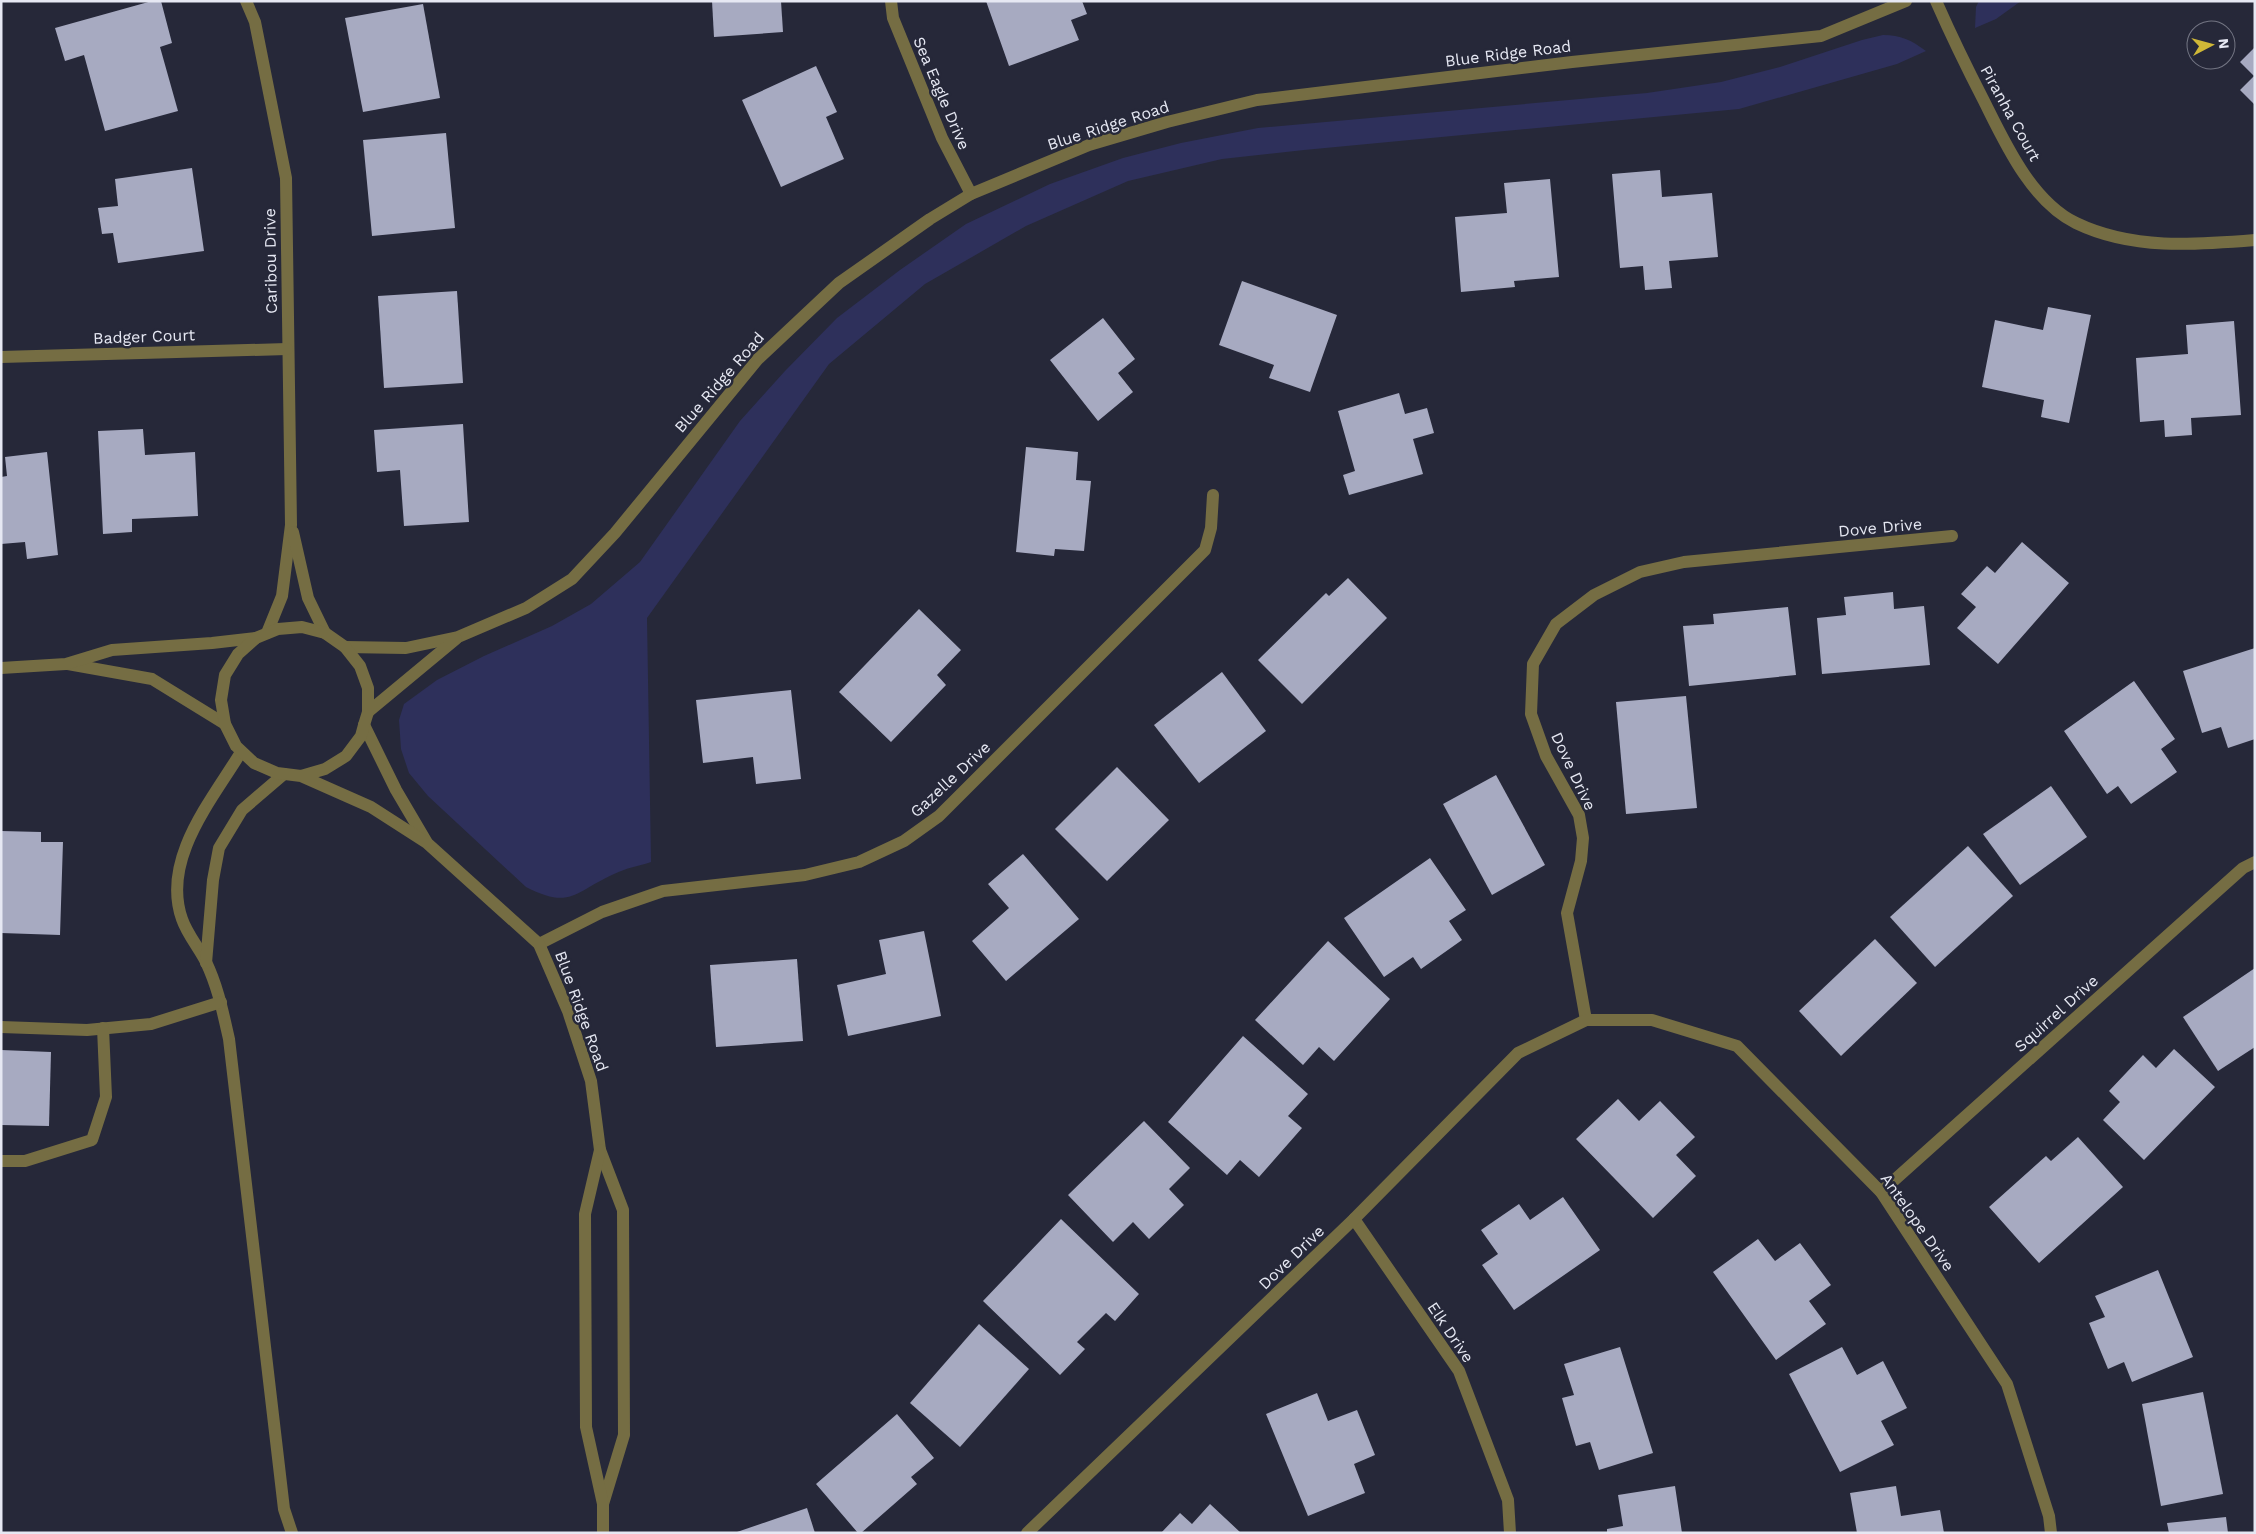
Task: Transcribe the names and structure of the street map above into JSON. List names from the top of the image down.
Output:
{
  "streets": {
    "street": [
      "Blue Ridge Road",
      "Sea Eagle Drive",
      "Piranha Court",
      "Caribou Drive",
      "Badger Court",
      "Dove Drive",
      "Gazelle Drive",
      "Squirrel Drive",
      "Antelope Drive",
      "Elk Drive"
    ]
  },
  "crossings": [
    ["Blue Ridge Road", "Sea Eagle Drive"],
    ["Blue Ridge Road", "Caribou Drive"],
    ["Blue Ridge Road", "Gazelle Drive"],
    ["Caribou Drive", "Badger Court"],
    ["Dove Drive", "Antelope Drive"],
    ["Dove Drive", "Elk Drive"],
    ["Squirrel Drive", "Antelope Drive"]
  ],
  "north": "right"
}
